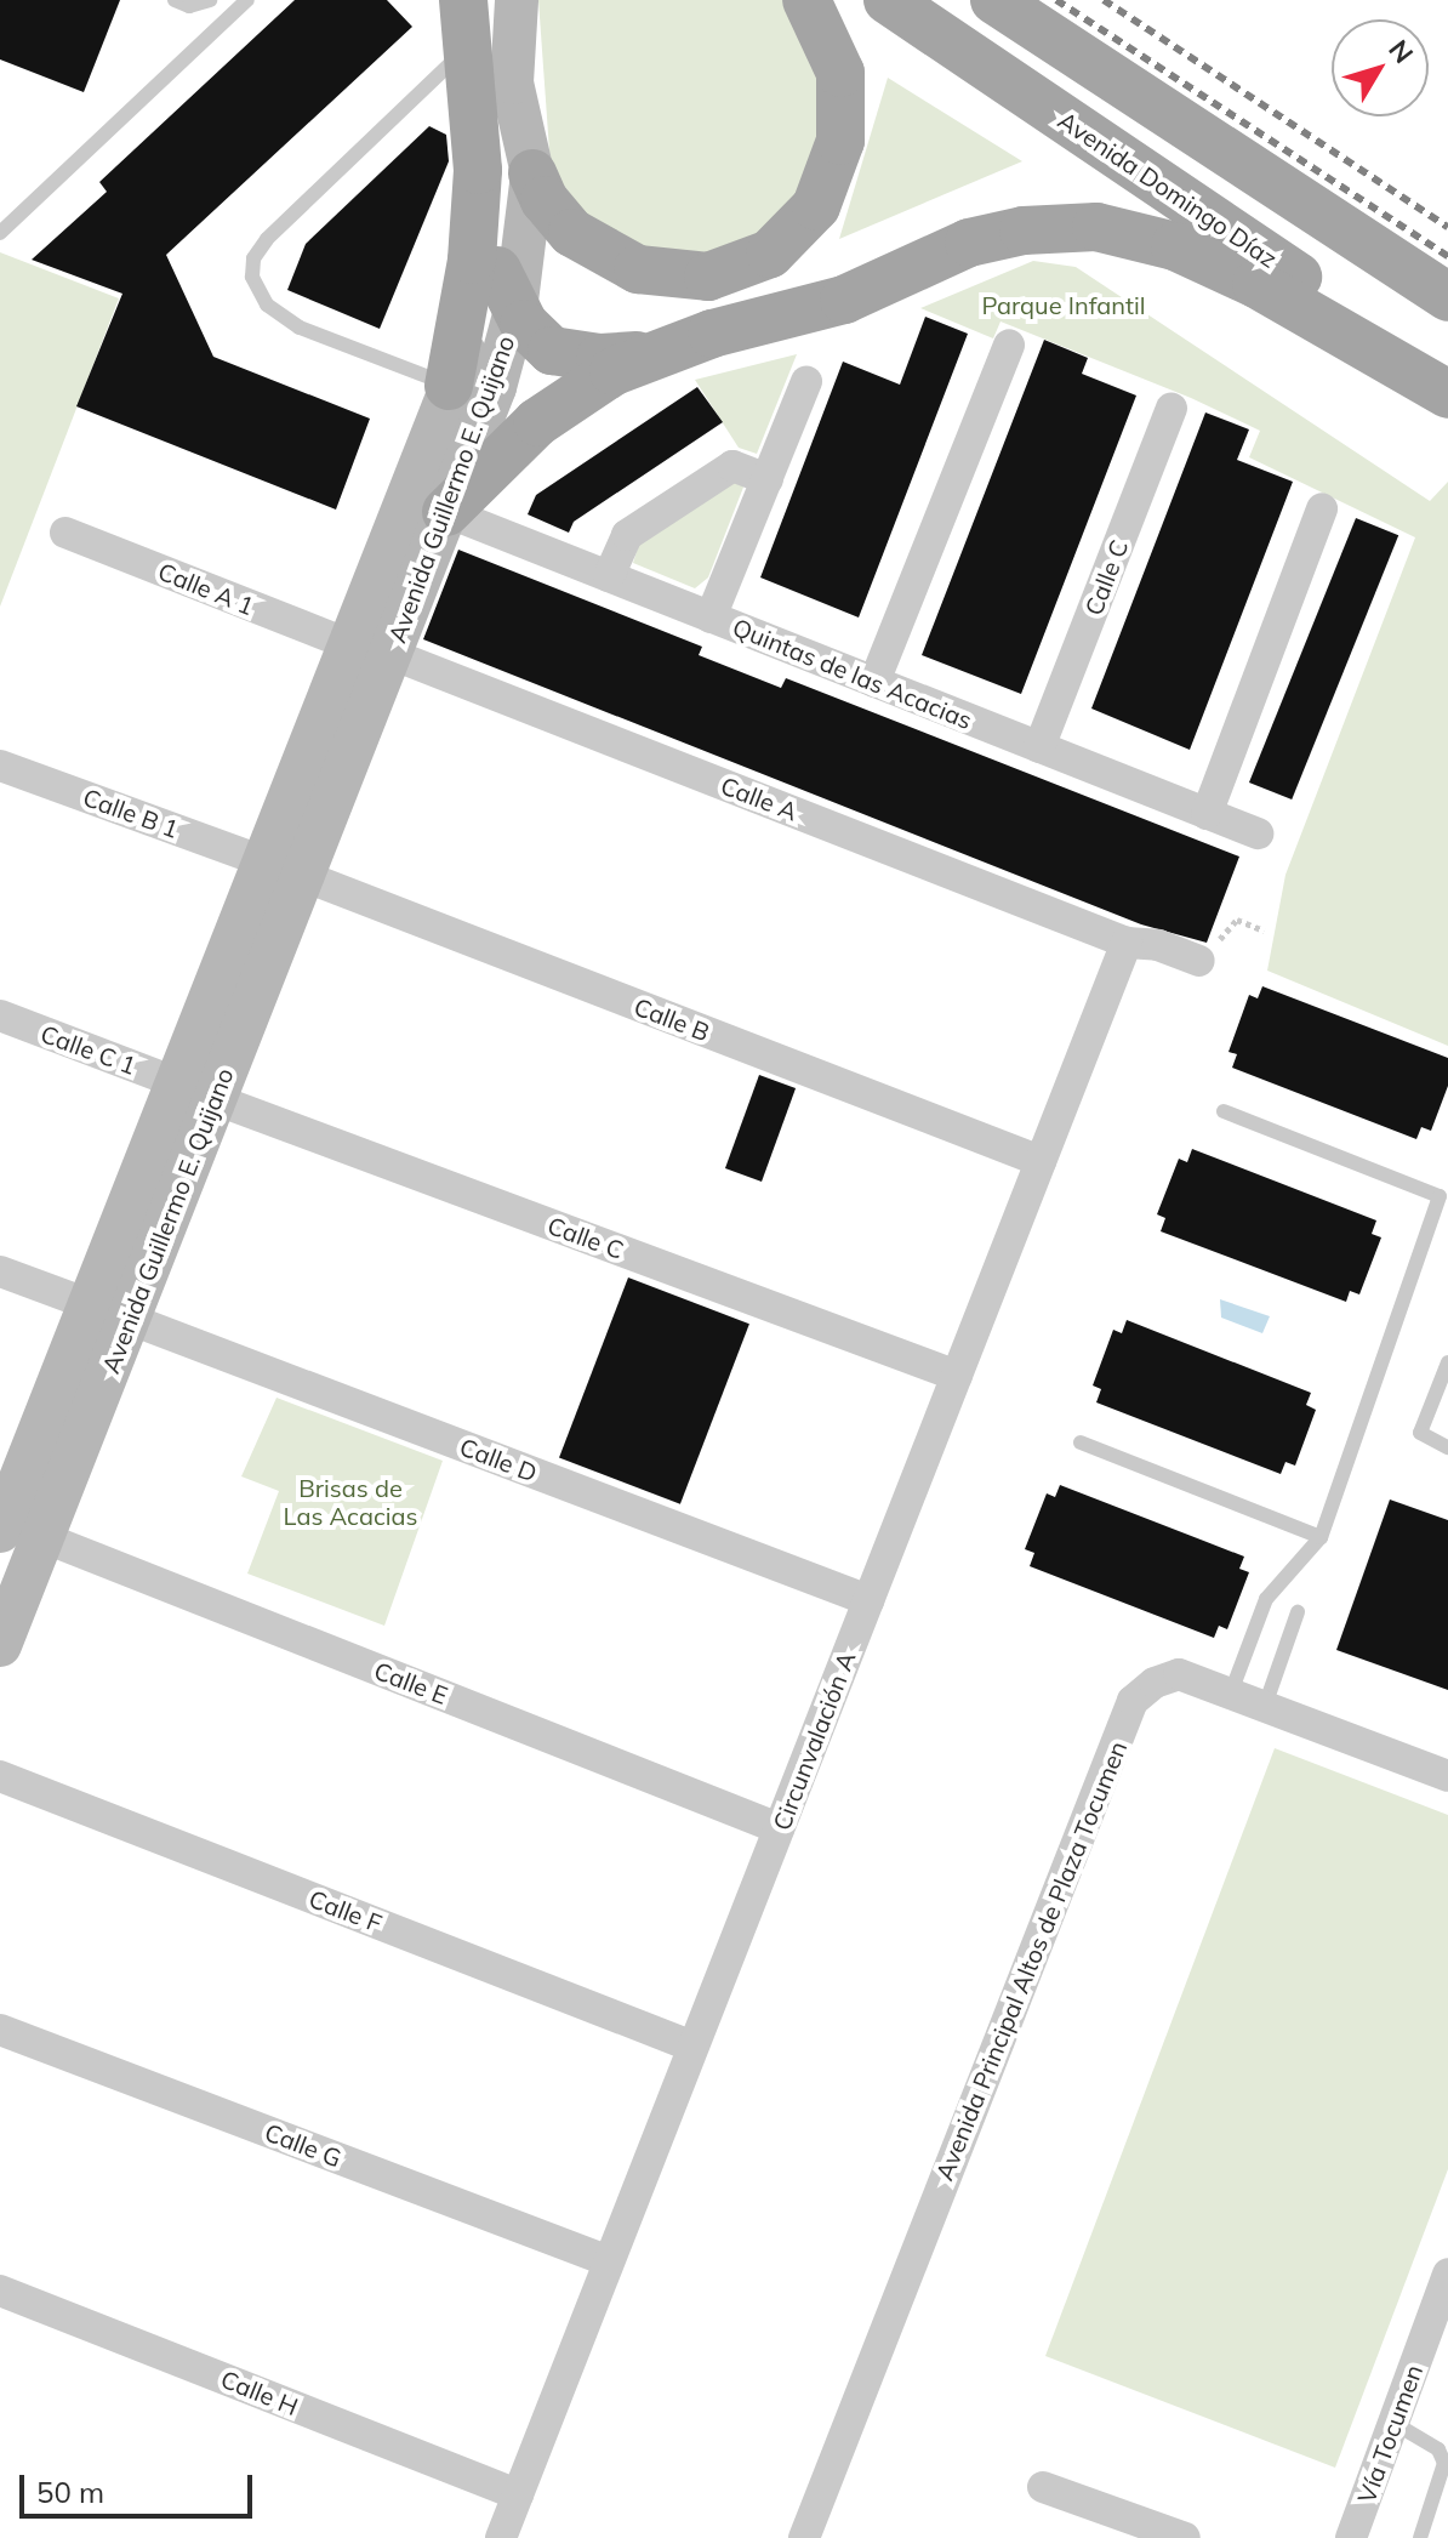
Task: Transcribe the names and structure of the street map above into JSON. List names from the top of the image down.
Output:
{
  "streets": {
    "main road": ["Avenida Domingo Díaz"],
    "street": [
      "Avenida Guillermo E. Quijano",
      "Calle C",
      "Calle A 1",
      "Quintas de las Acacias",
      "Calle A",
      "Calle B 1",
      "Calle B",
      "Calle C 1",
      "Calle D",
      "Calle E",
      "Circunvalación A",
      "Calle F",
      "Avenida Principal Altos de Plaza Tocumen",
      "Calle G",
      "Calle H",
      "Vía Tocumen"
    ]
  },
  "crossings": [
    ["Avenida Guillermo E. Quijano", "Calle C"],
    ["Avenida Guillermo E. Quijano", "Calle A 1"],
    ["Avenida Guillermo E. Quijano", "Quintas de las Acacias"],
    ["Avenida Guillermo E. Quijano", "Calle A"],
    ["Avenida Guillermo E. Quijano", "Calle B 1"],
    ["Avenida Guillermo E. Quijano", "Calle B"],
    ["Avenida Guillermo E. Quijano", "Calle C 1"],
    ["Avenida Guillermo E. Quijano", "Calle D"],
    ["Avenida Guillermo E. Quijano", "Calle E"],
    ["Calle C", "Quintas de las Acacias"],
    ["Calle C", "Calle C 1"],
    ["Calle C", "Circunvalación A"],
    ["Calle A", "Circunvalación A"],
    ["Calle B 1", "Calle B"],
    ["Calle B", "Circunvalación A"],
    ["Calle D", "Circunvalación A"],
    ["Calle E", "Circunvalación A"],
    ["Circunvalación A", "Calle F"],
    ["Circunvalación A", "Calle G"],
    ["Circunvalación A", "Calle H"]
  ],
  "parks": ["Parque Infantil", "Brisas de Las Acacias"],
  "scale_bar": "50 m",
  "north": "top right"
}
